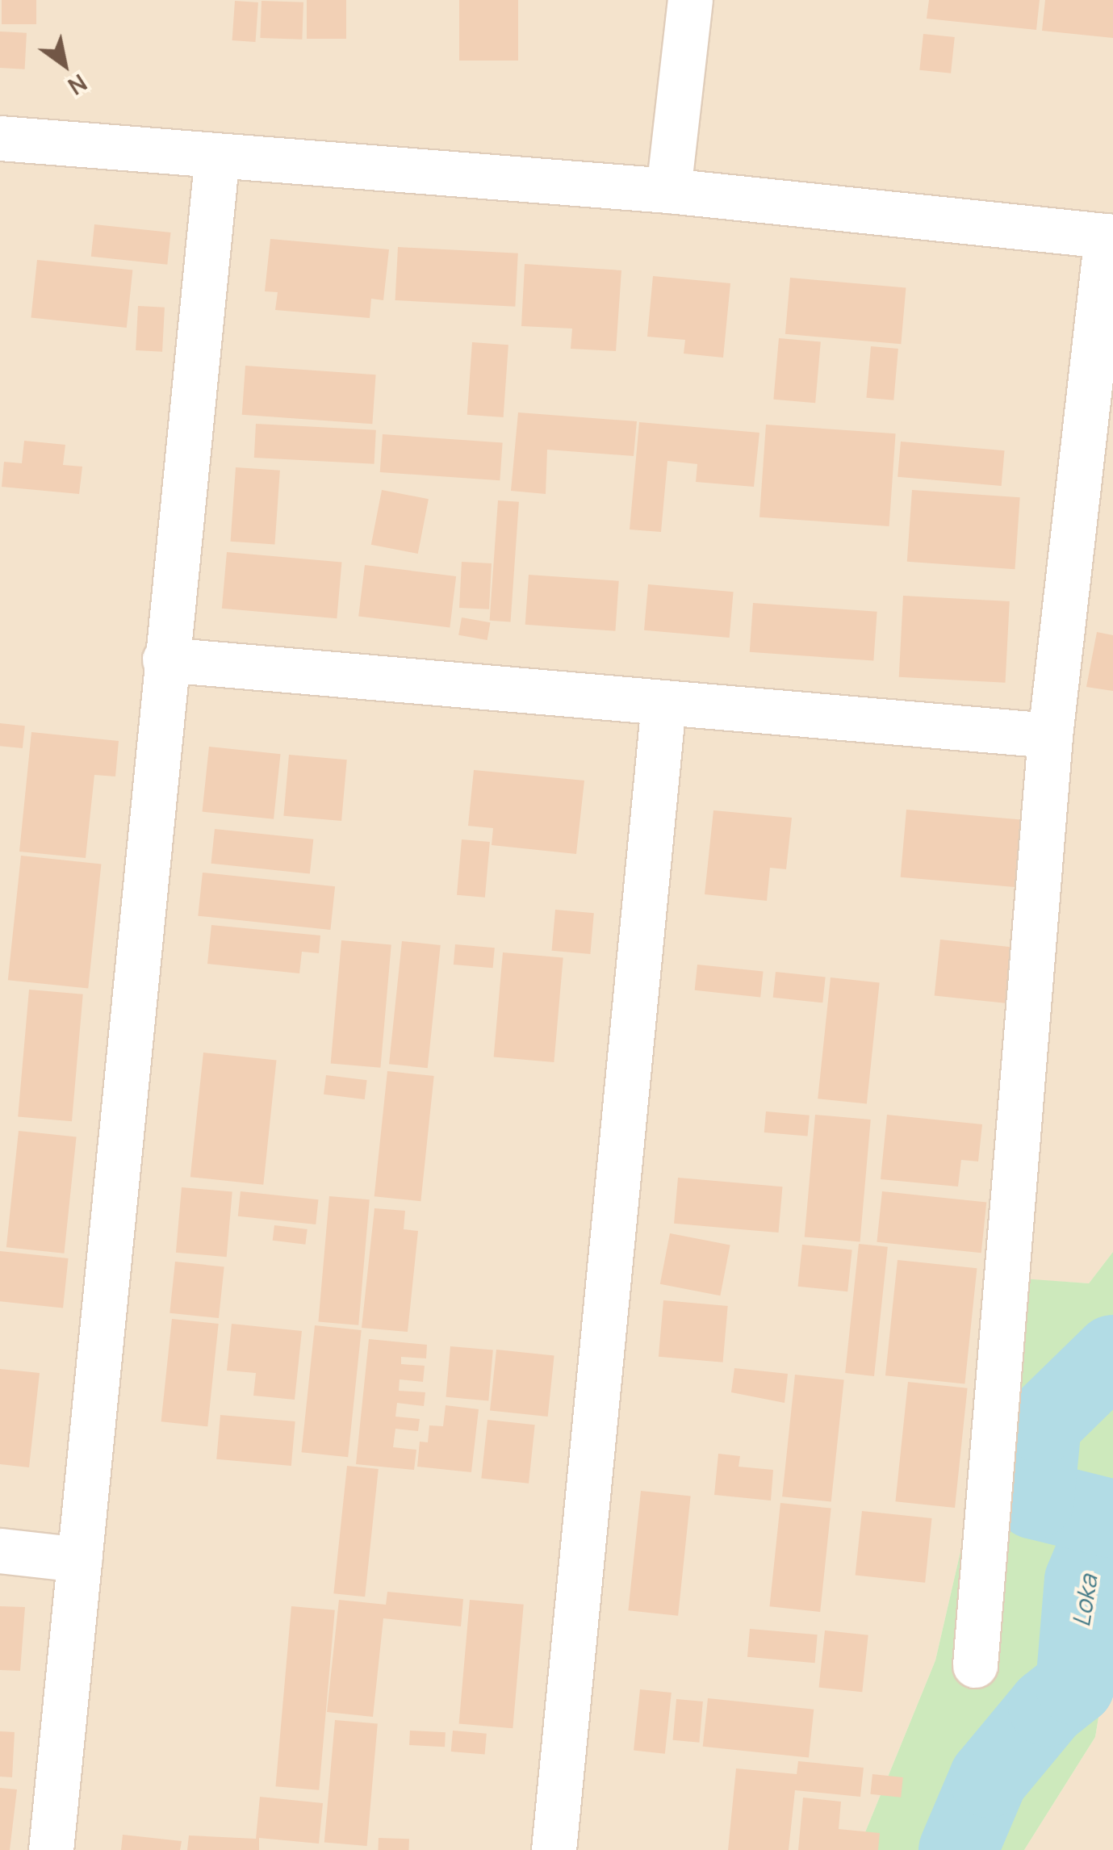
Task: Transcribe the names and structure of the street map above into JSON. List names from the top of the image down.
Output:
{
  "water": ["Loka"],
  "north": "bottom right"
}
